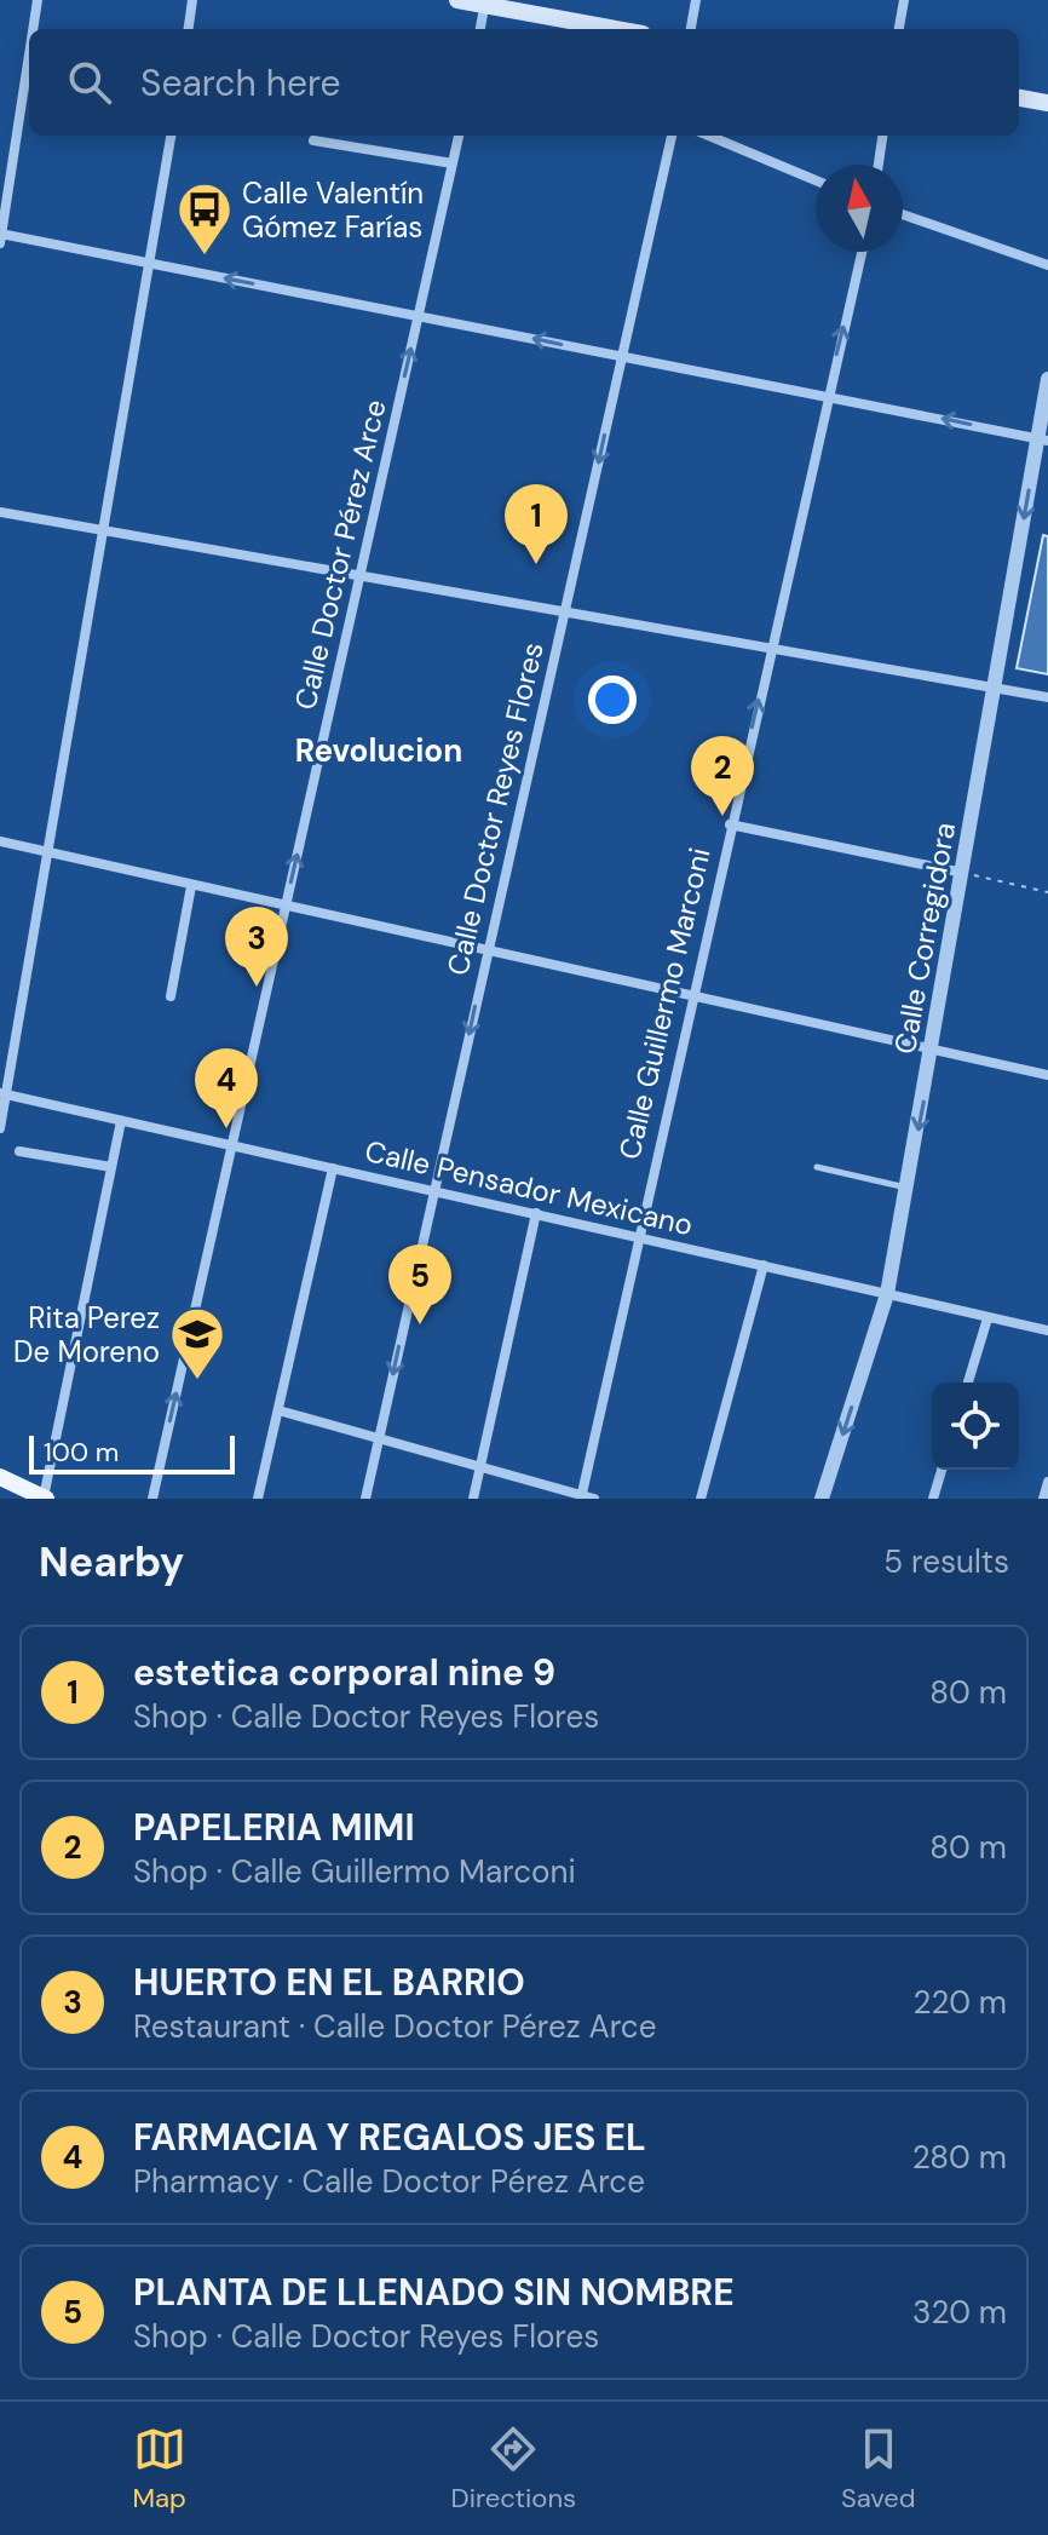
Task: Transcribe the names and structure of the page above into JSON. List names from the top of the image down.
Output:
{
  "streets": {
    "street": [
      "Calle Doctor Pérez Arce",
      "Calle Doctor Reyes Flores",
      "Calle Corregidora",
      "Calle Guillermo Marconi",
      "Calle Pensador Mexicano"
    ]
  },
  "crossings": [
    ["Calle Doctor Pérez Arce", "Calle Pensador Mexicano"],
    ["Calle Doctor Reyes Flores", "Calle Pensador Mexicano"],
    ["Calle Corregidora", "Calle Pensador Mexicano"],
    ["Calle Guillermo Marconi", "Calle Pensador Mexicano"]
  ],
  "one_way": ["Calle Doctor Pérez Arce", "Calle Doctor Reyes Flores"],
  "districts": ["Revolucion"],
  "places": {
    "bus stop": ["Calle Valentín Gómez Farías"],
    "school or university": ["Rita Perez De Moreno"]
  },
  "scale_bar": "100 m",
  "north": "top",
  "page": {
    "search": "Search here",
    "pins": [
      "1",
      "2",
      "3",
      "4",
      "5"
    ],
    "scale": "100 m",
    "heading": ["Nearby", "5 results"],
    "list": [
      {
        "mark": "1",
        "name": "estetica corporal nine 9",
        "note": "Shop · Calle Doctor Reyes Flores",
        "value": "80 m"
      },
      {
        "mark": "2",
        "name": "PAPELERIA MIMI",
        "note": "Shop · Calle Guillermo Marconi",
        "value": "80 m"
      },
      {
        "mark": "3",
        "name": "HUERTO EN EL BARRIO",
        "note": "Restaurant · Calle Doctor Pérez Arce",
        "value": "220 m"
      },
      {
        "mark": "4",
        "name": "FARMACIA Y REGALOS JES EL",
        "note": "Pharmacy · Calle Doctor Pérez Arce",
        "value": "280 m"
      },
      {
        "mark": "5",
        "name": "PLANTA DE LLENADO SIN NOMBRE",
        "note": "Shop · Calle Doctor Reyes Flores",
        "value": "320 m"
      }
    ],
    "nav": ["Map", "Directions", "Saved"]
  }
}
